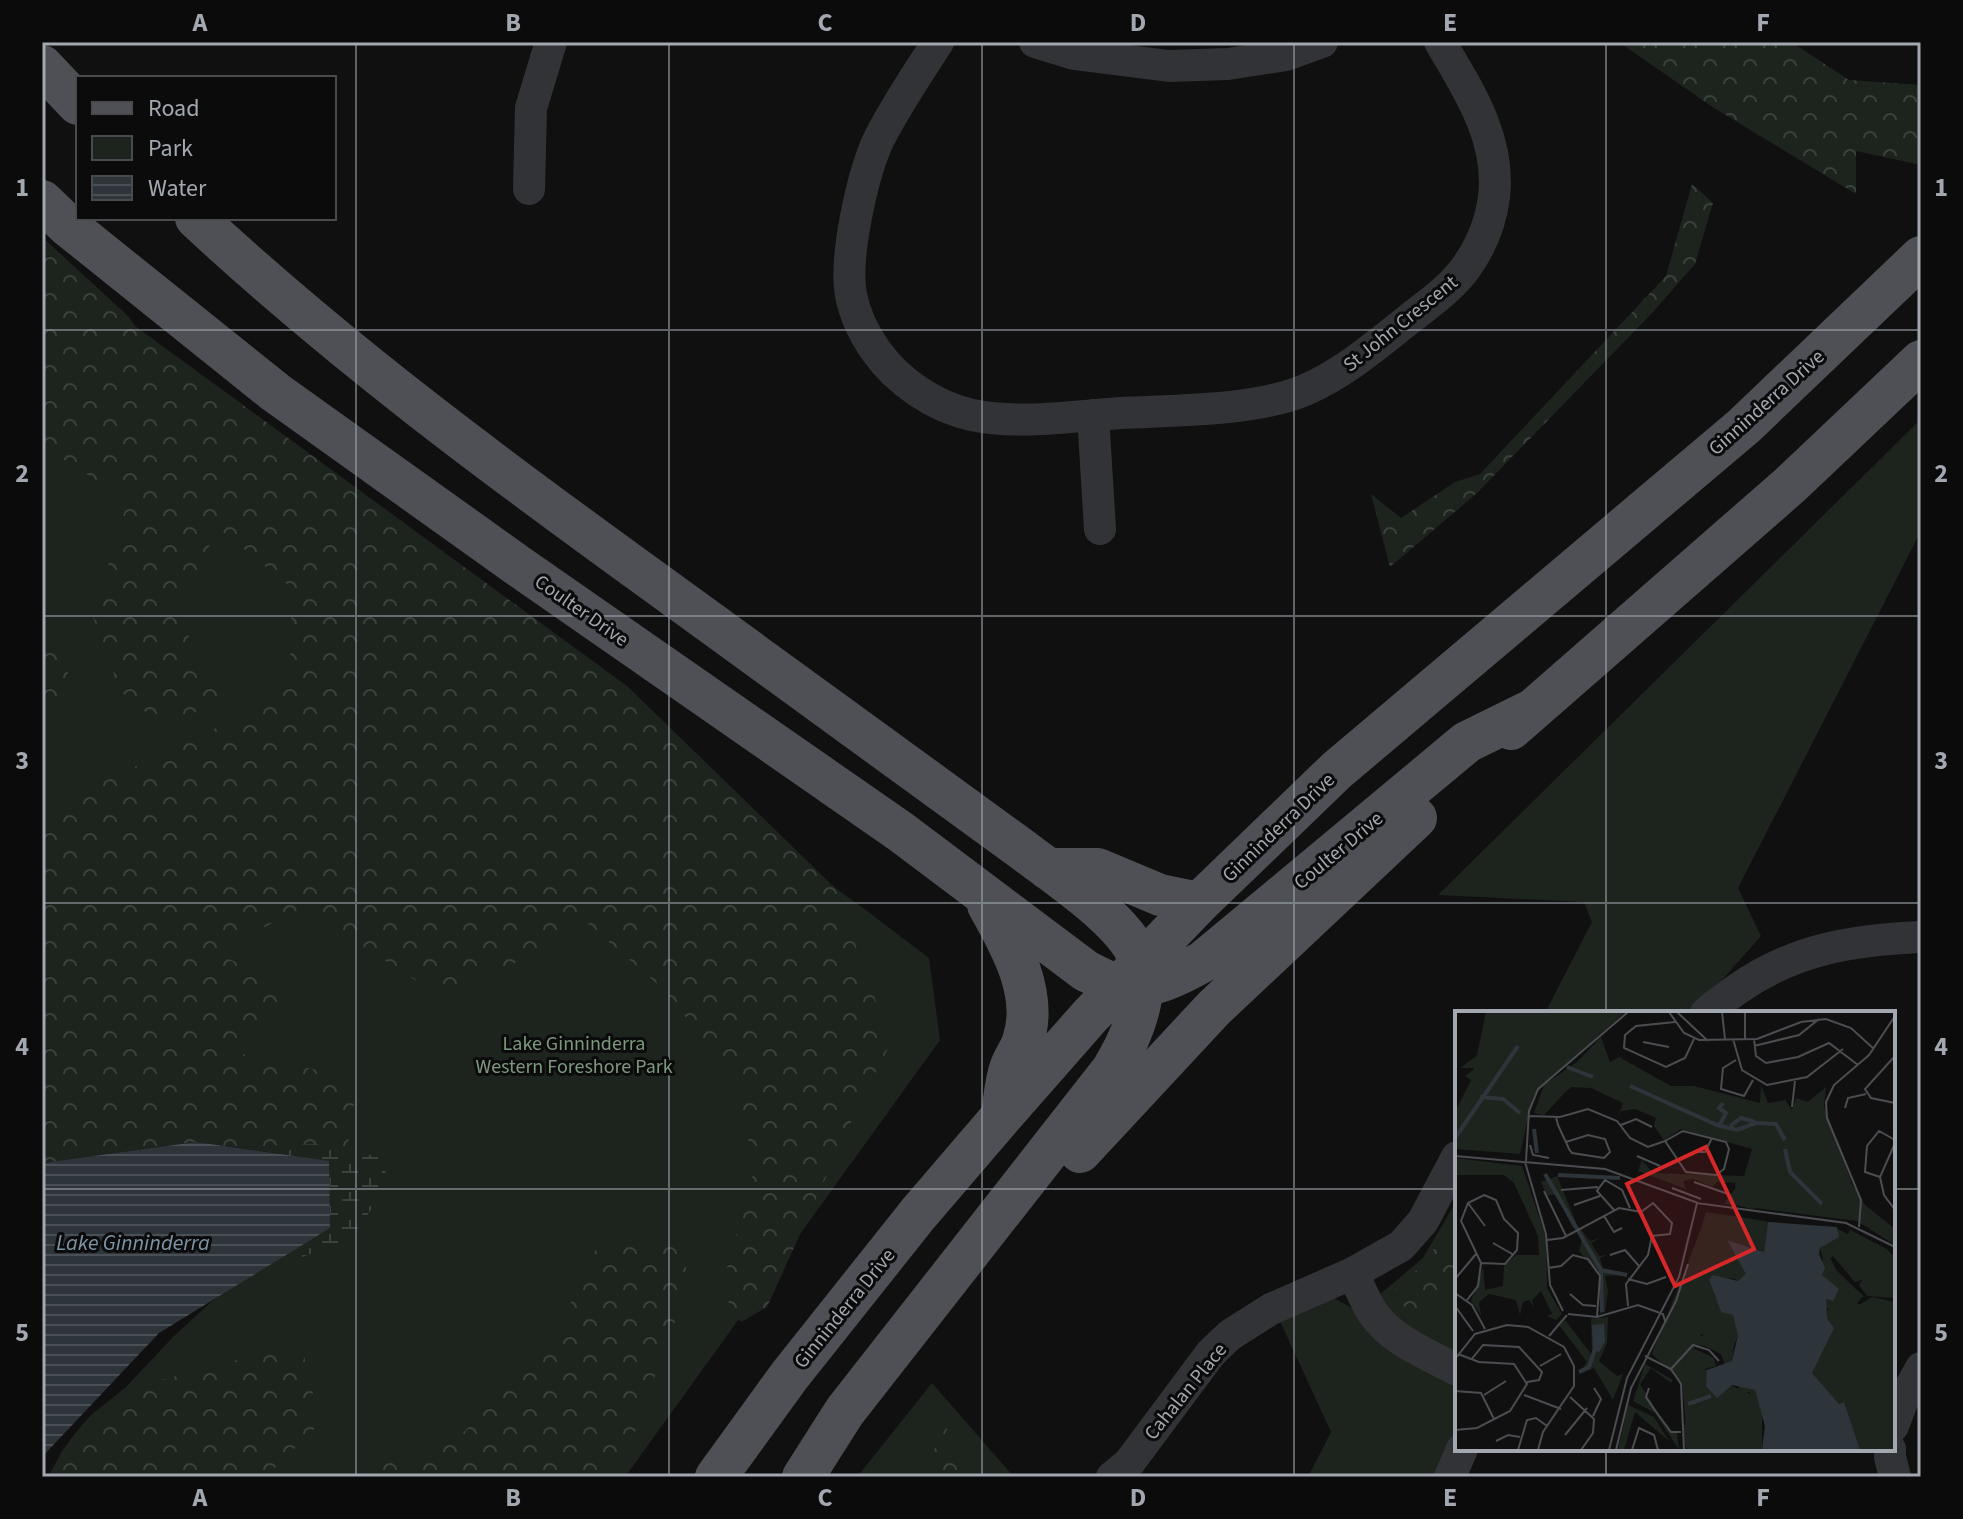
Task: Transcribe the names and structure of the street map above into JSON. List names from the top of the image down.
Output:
{
  "streets": {
    "main road": ["Ginninderra Drive", "Coulter Drive"],
    "street": ["St John Crescent", "Cahalan Place"]
  },
  "crossings": [
    ["Ginninderra Drive", "Coulter Drive"]
  ],
  "water": ["Lake Ginninderra"],
  "parks": ["Lake Ginninderra Western Foreshore Park"],
  "legend": ["Road", "Park", "Water"],
  "grid": {
    "columns": [
      "A",
      "B",
      "C",
      "D",
      "E",
      "F"
    ],
    "rows": [
      "1",
      "2",
      "3",
      "4",
      "5"
    ]
  }
}
